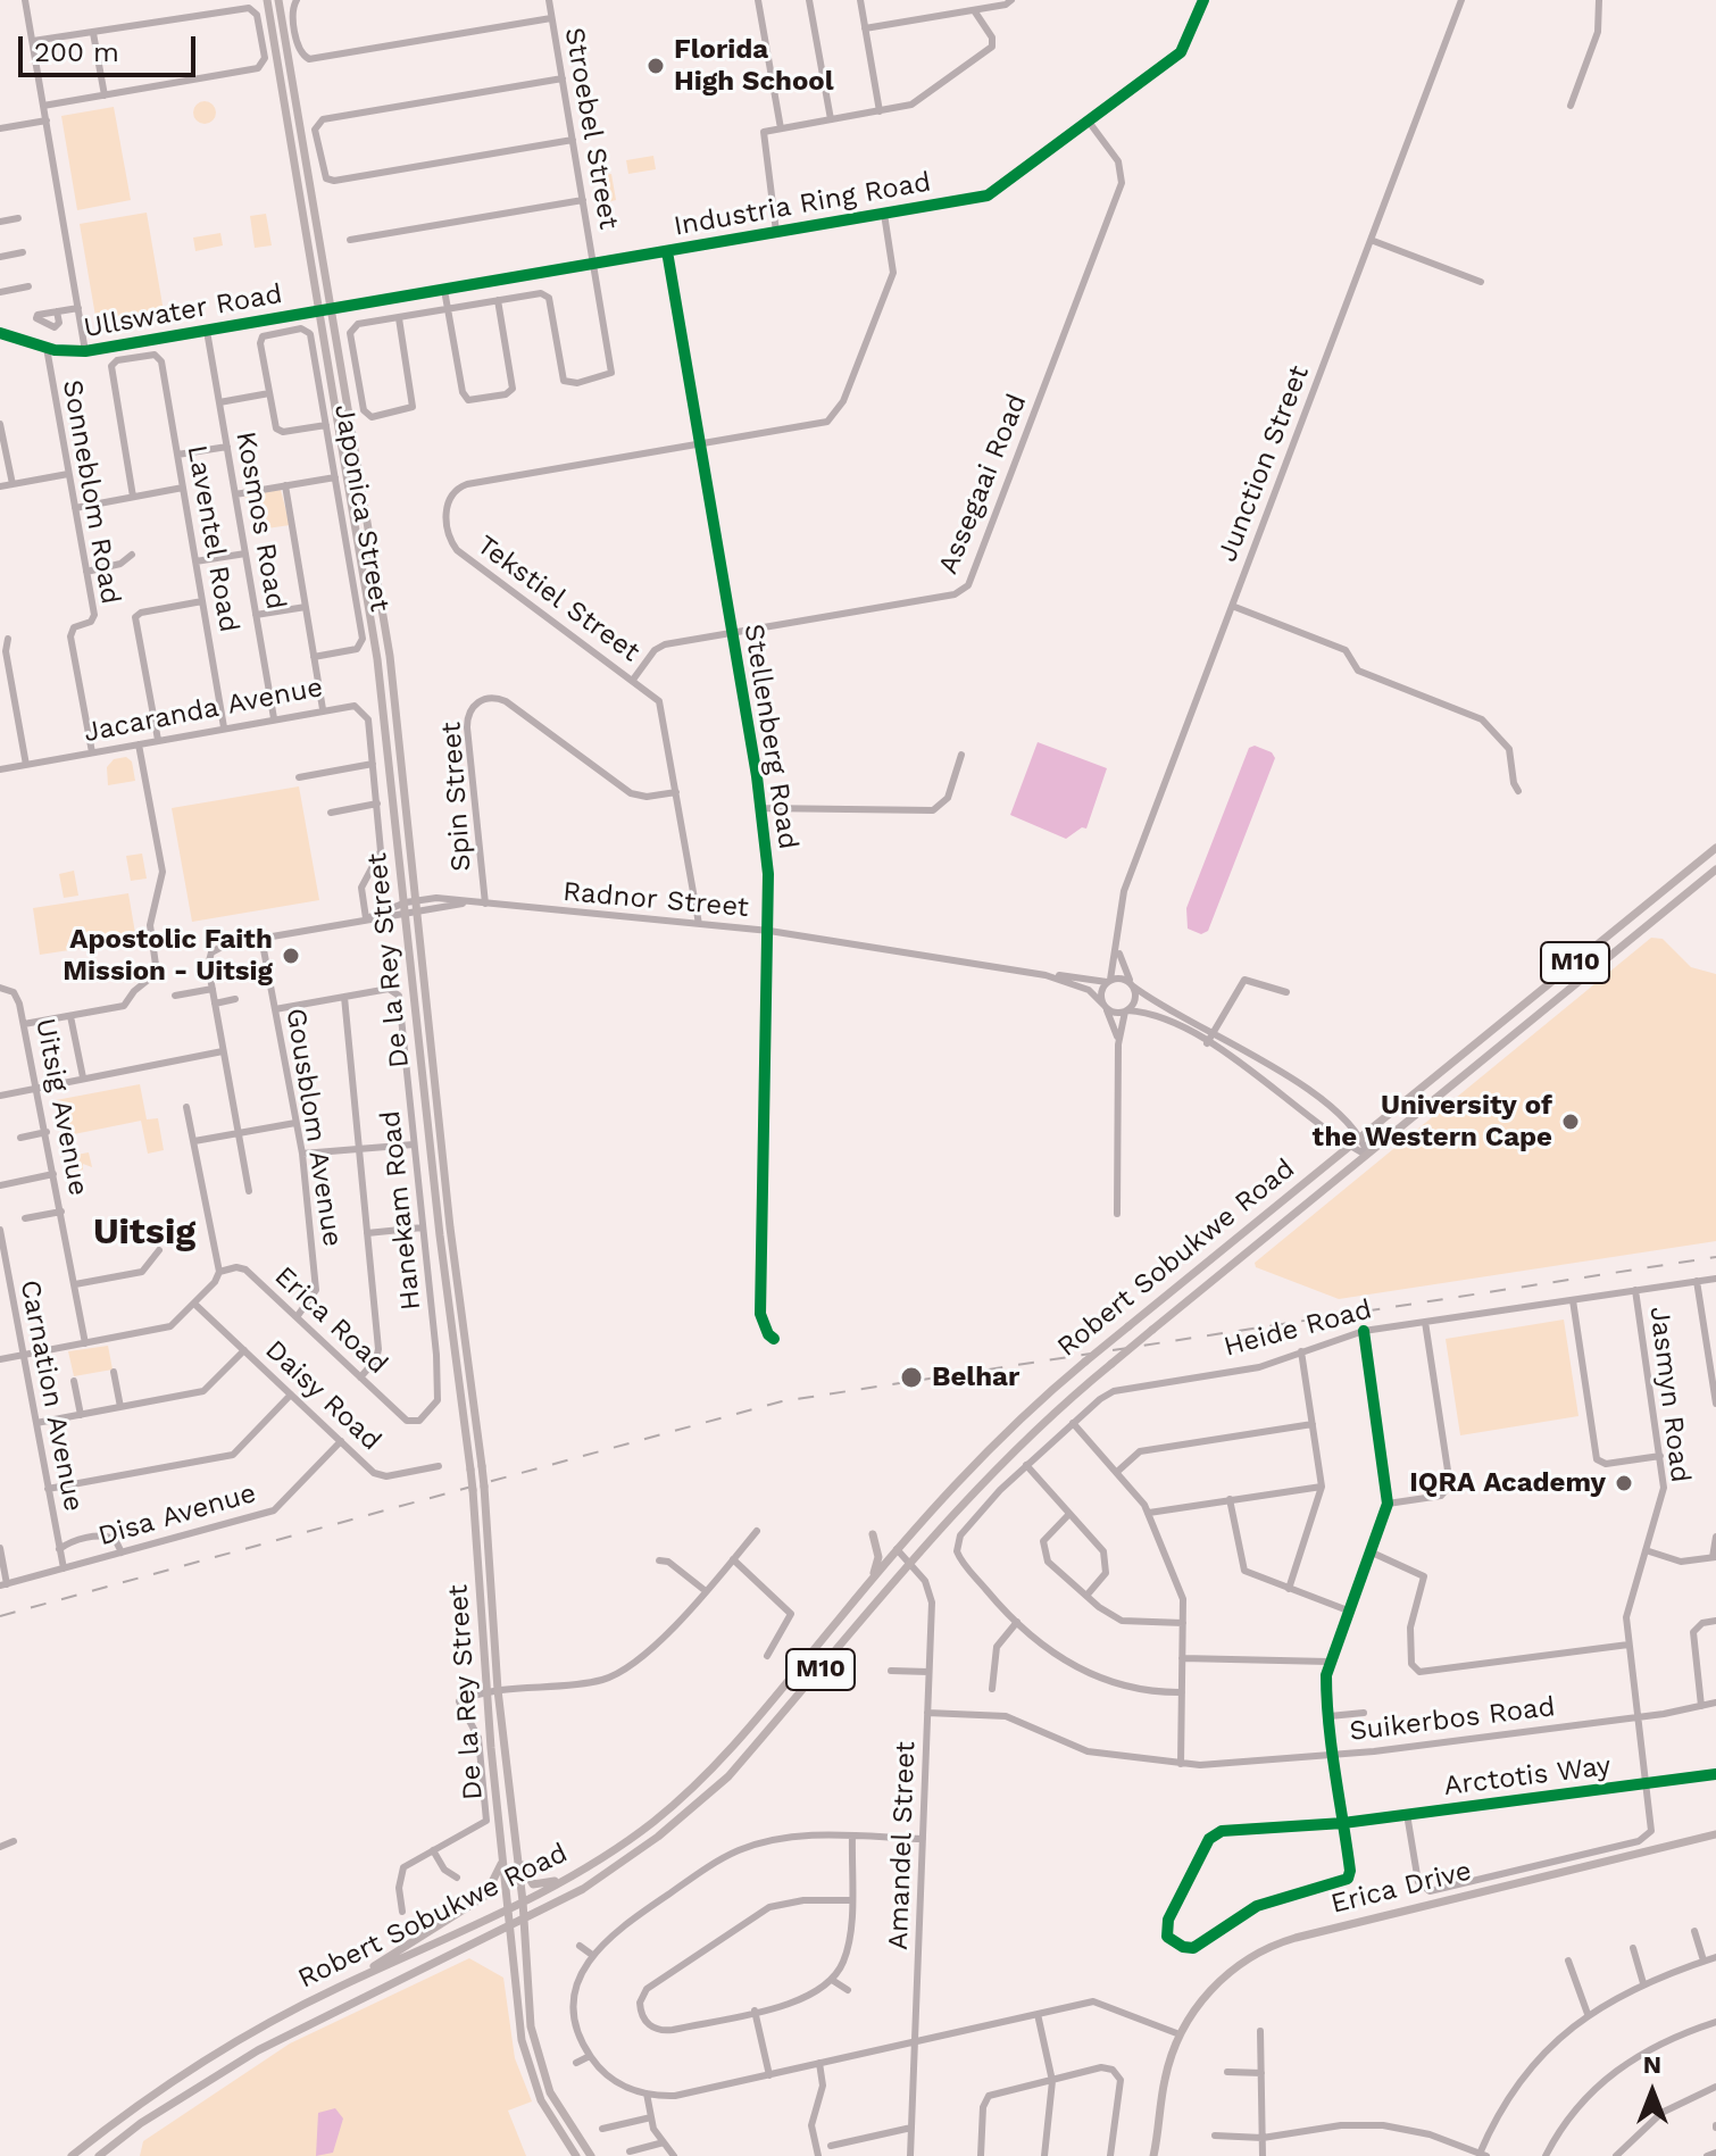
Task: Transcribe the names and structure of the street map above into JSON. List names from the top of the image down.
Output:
{
  "streets": {
    "main road": [
      "De la Rey Street",
      "M10",
      "Robert Sobukwe Road",
      "Erica Drive"
    ],
    "street": [
      "Stroebel Street",
      "Industria Ring Road",
      "Ullswater Road",
      "Junction Street",
      "Assegaai Road",
      "Sonneblom Road",
      "Japonica Street",
      "Kosmos Road",
      "Laventel Road",
      "Tekstiel Street",
      "Jacaranda Avenue",
      "Stellenberg Road",
      "Spin Street",
      "Radnor Street",
      "Uitsig Avenue",
      "Gousblom Avenue",
      "Hanekam Road",
      "Erica Road",
      "Heide Road",
      "Jasmyn Road",
      "Carnation Avenue",
      "Daisy Road",
      "Disa Avenue",
      "Suikerbos Road",
      "Arctotis Way",
      "Amandel Street"
    ]
  },
  "crossings": [
    ["Stroebel Street", "Industria Ring Road"],
    ["Industria Ring Road", "Ullswater Road"],
    ["Industria Ring Road", "Assegaai Road"],
    ["Industria Ring Road", "Stellenberg Road"],
    ["Industria Ring Road", "De la Rey Street"],
    ["Ullswater Road", "Sonneblom Road"],
    ["Ullswater Road", "Kosmos Road"],
    ["Ullswater Road", "De la Rey Street"],
    ["Junction Street", "Radnor Street"],
    ["Assegaai Road", "Tekstiel Street"],
    ["Assegaai Road", "Stellenberg Road"],
    ["Sonneblom Road", "Jacaranda Avenue"],
    ["Kosmos Road", "Jacaranda Avenue"],
    ["Laventel Road", "Jacaranda Avenue"],
    ["Tekstiel Street", "Stellenberg Road"],
    ["Tekstiel Street", "Spin Street"],
    ["Tekstiel Street", "Radnor Street"],
    ["Stellenberg Road", "Radnor Street"],
    ["Spin Street", "Radnor Street"],
    ["Radnor Street", "De la Rey Street"],
    ["De la Rey Street", "Robert Sobukwe Road"],
    ["Gousblom Avenue", "Hanekam Road"],
    ["Gousblom Avenue", "Erica Road"],
    ["Hanekam Road", "Erica Road"],
    ["Robert Sobukwe Road", "Amandel Street"],
    ["Heide Road", "Jasmyn Road"],
    ["Jasmyn Road", "Suikerbos Road"],
    ["Jasmyn Road", "Arctotis Way"],
    ["Carnation Avenue", "Disa Avenue"],
    ["Daisy Road", "Disa Avenue"],
    ["Suikerbos Road", "Amandel Street"]
  ],
  "districts": ["Uitsig"],
  "places": [
    "Florida High School",
    "Apostolic Faith Mission - Uitsig",
    "University of the Western Cape",
    "Belhar",
    "IQRA Academy"
  ],
  "scale_bar": "200 m",
  "north": "top"
}
